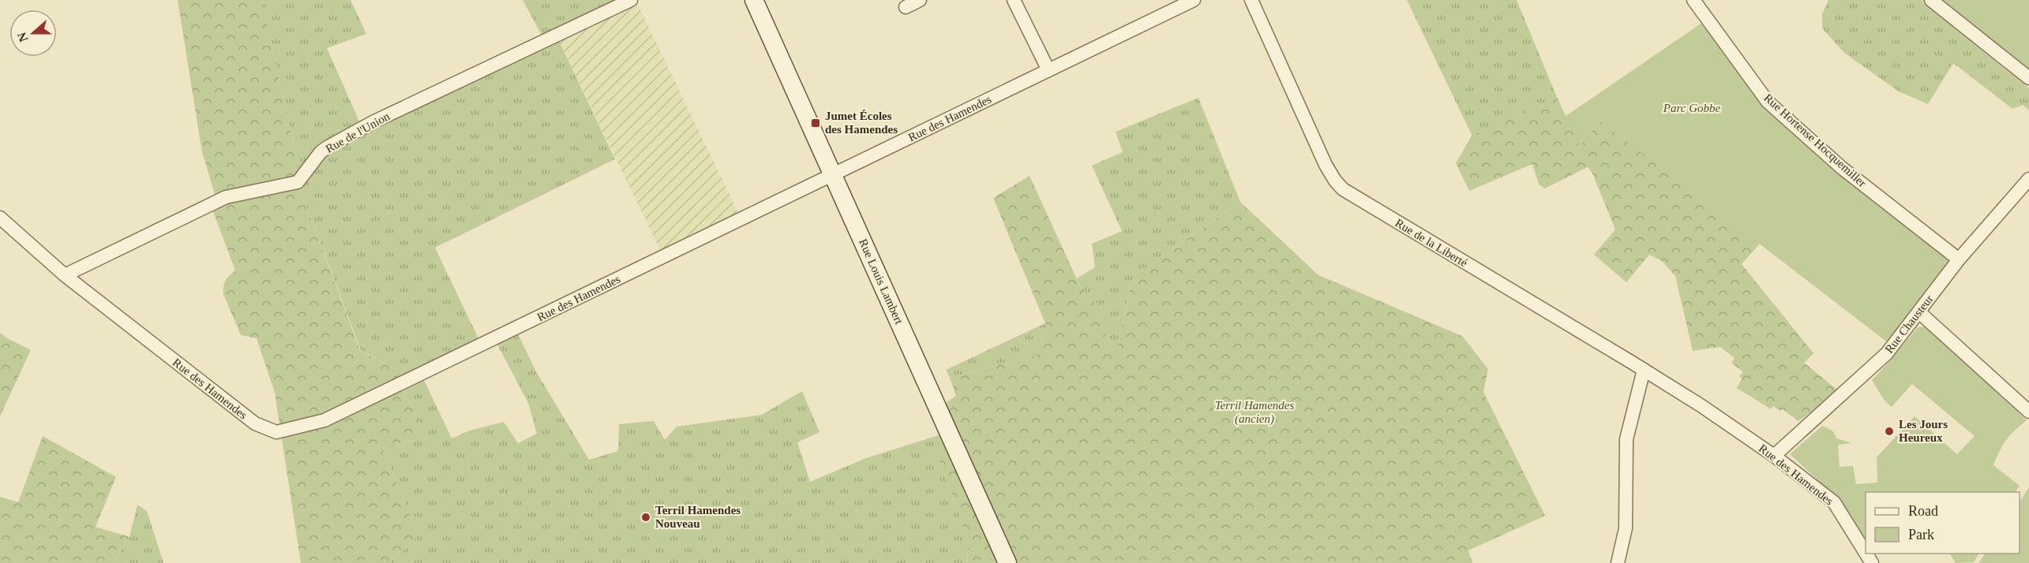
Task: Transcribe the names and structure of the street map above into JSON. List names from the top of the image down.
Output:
{
  "streets": {
    "street": [
      "Rue des Hamendes",
      "Rue de l'Union",
      "Rue Hortense Hocquemiller",
      "Rue de la Liberté",
      "Rue Louis Lambert",
      "Rue Chausteur"
    ]
  },
  "crossings": [
    ["Rue des Hamendes", "Rue de l'Union"],
    ["Rue des Hamendes", "Rue de la Liberté"],
    ["Rue des Hamendes", "Rue Louis Lambert"],
    ["Rue des Hamendes", "Rue Chausteur"],
    ["Rue Hortense Hocquemiller", "Rue Chausteur"]
  ],
  "parks": ["Parc Gobbe", "Terril Hamendes (ancien)"],
  "places": {
    "transit": ["Jumet Écoles des Hamendes"],
    "other": ["Les Jours Heureux", "Terril Hamendes Nouveau"]
  },
  "legend": ["Road", "Park"],
  "north": "left"
}
